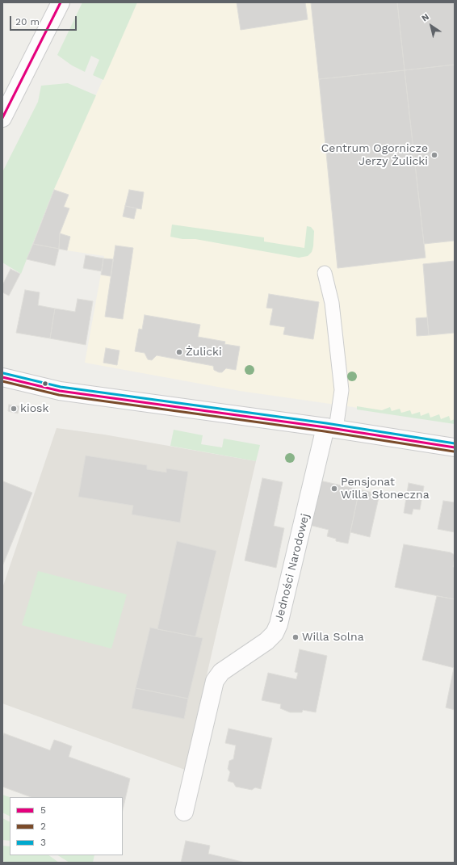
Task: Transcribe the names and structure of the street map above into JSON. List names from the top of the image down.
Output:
{
  "streets": {
    "street": ["Jedności Narodowej"]
  },
  "places": [
    "Centrum Ogornicze Jerzy Żulicki",
    "Żulicki",
    "kiosk",
    "Pensjonat Willa Słoneczna",
    "Willa Solna"
  ],
  "lines": ["transit line 5", "transit line 3", "transit line 2"],
  "legend": ["5", "2", "3"],
  "scale_bar": "20 m",
  "north": "top left"
}
